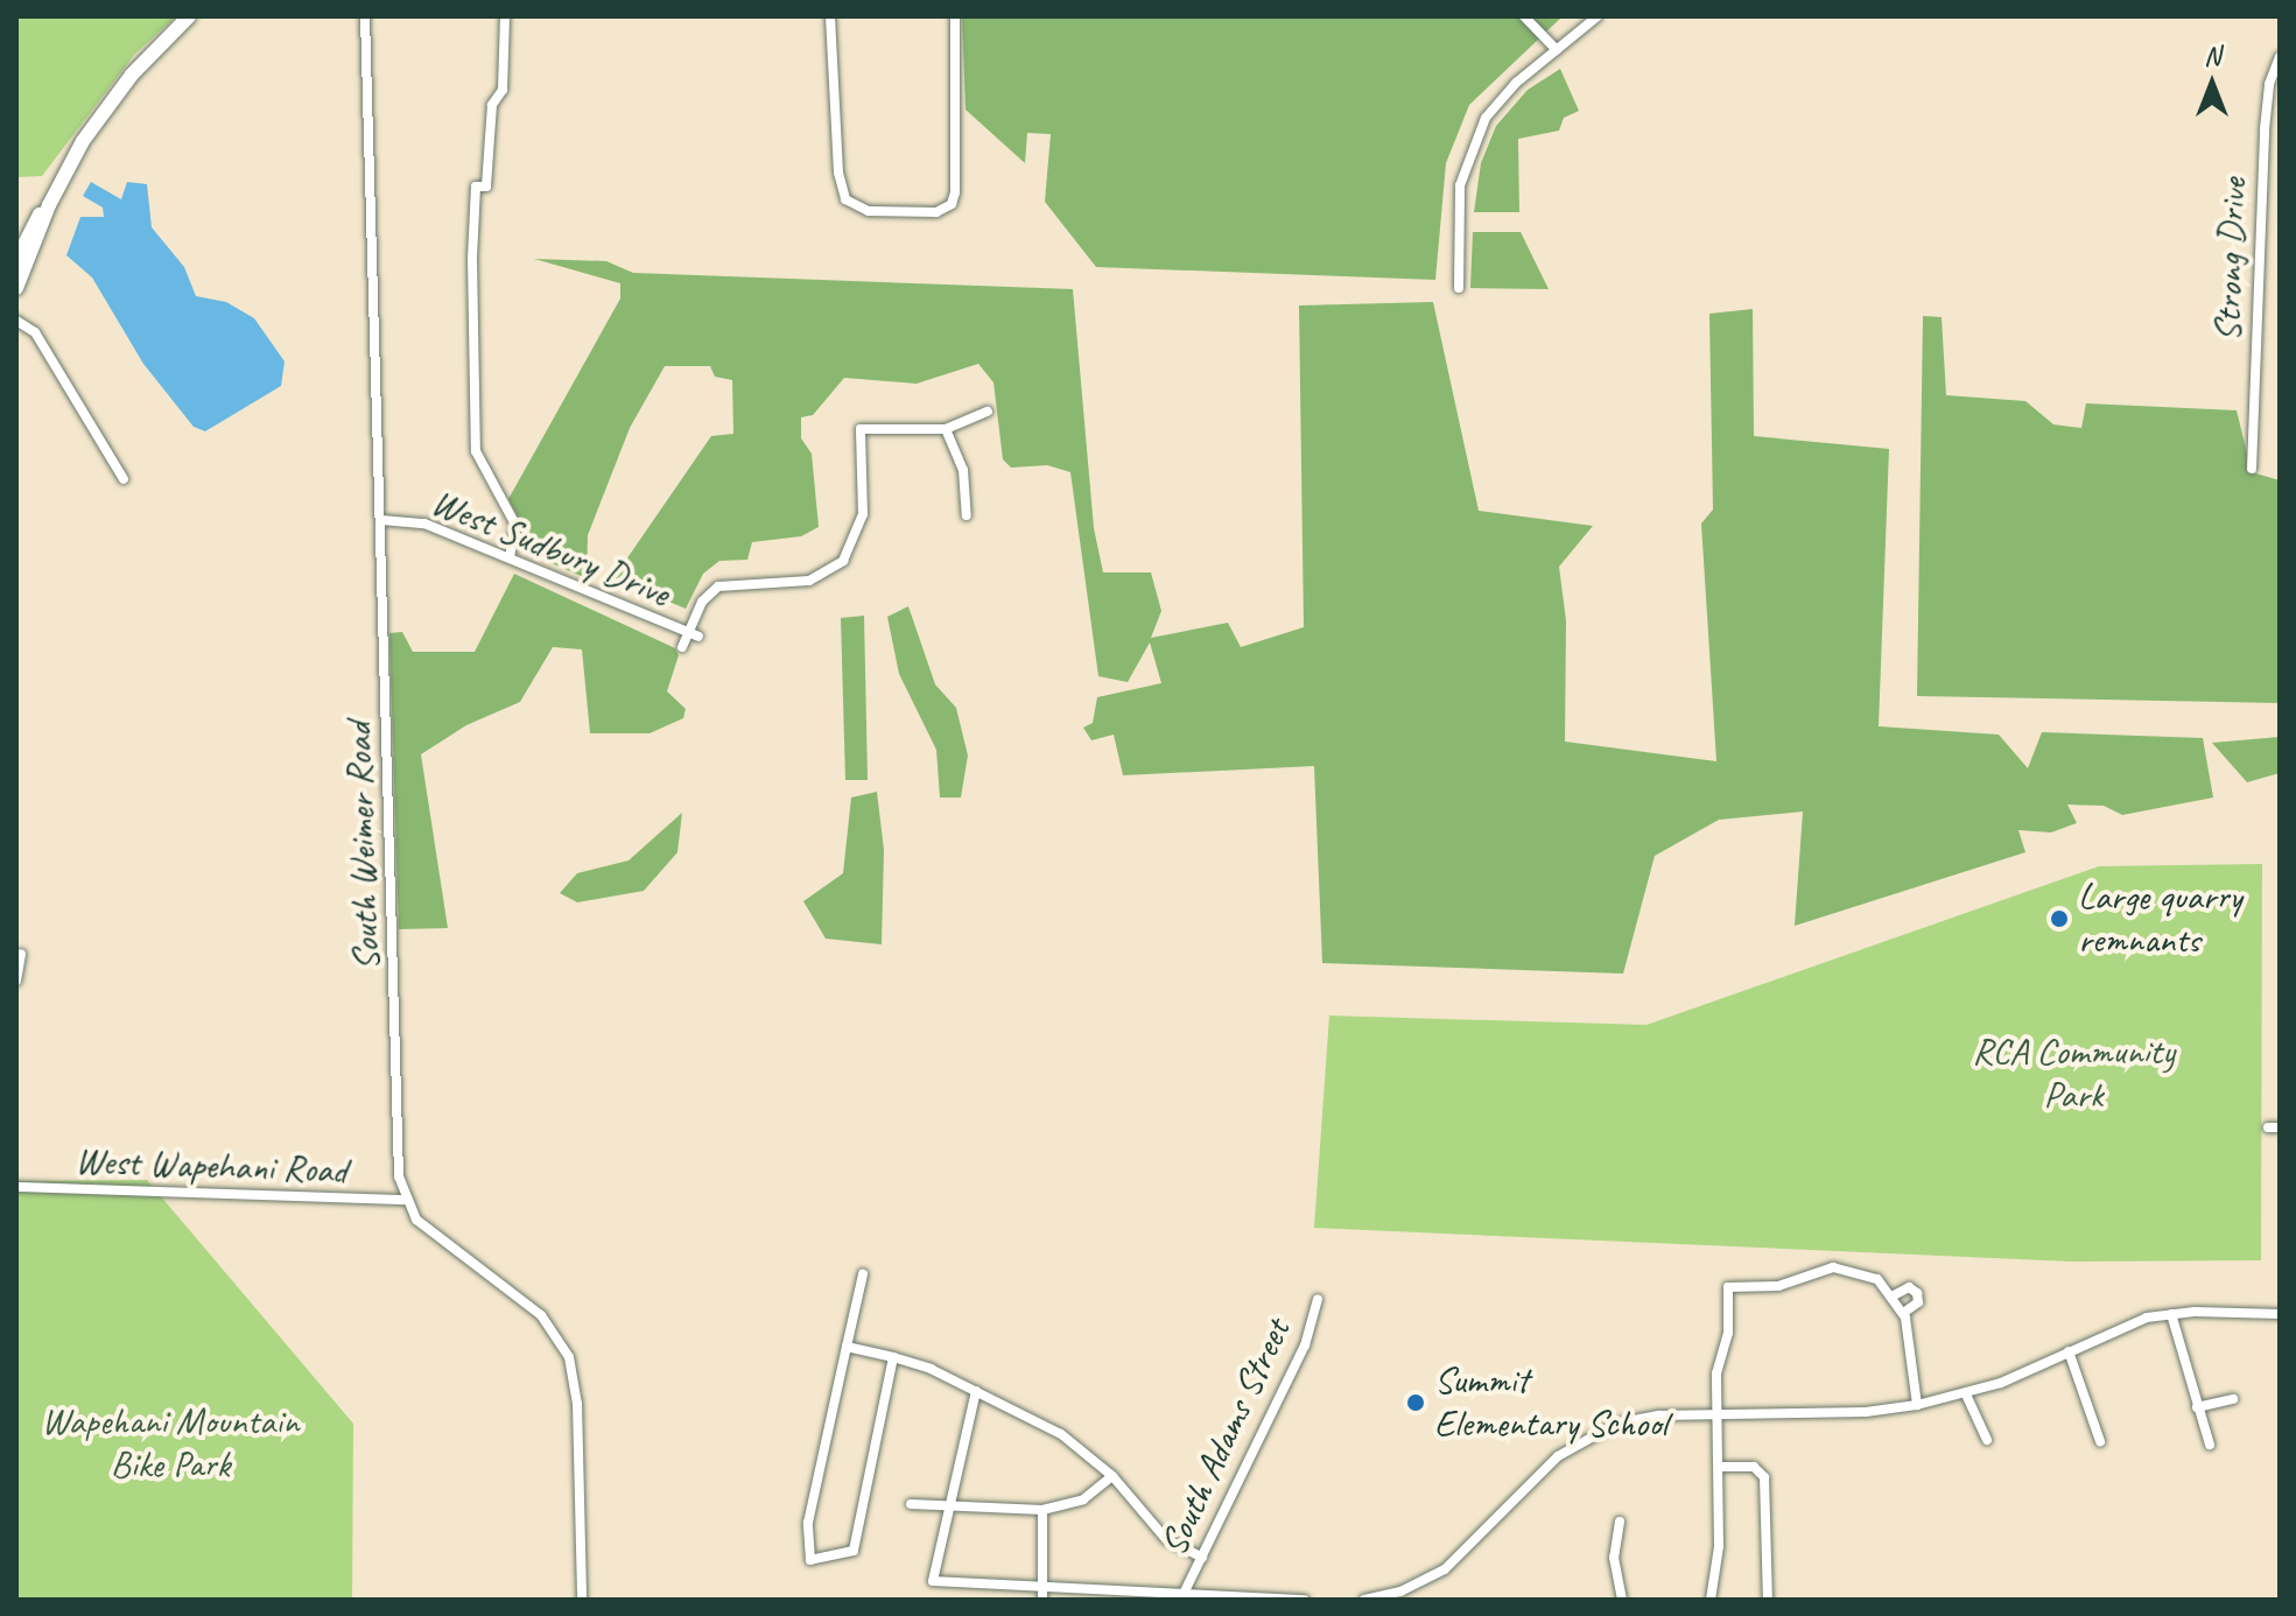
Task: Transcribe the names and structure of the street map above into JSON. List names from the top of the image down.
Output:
{
  "streets": {
    "street": [
      "Strong Drive",
      "West Sudbury Drive",
      "South Weimer Road",
      "West Wapehani Road",
      "South Adams Street"
    ]
  },
  "crossings": [
    ["West Sudbury Drive", "South Weimer Road"],
    ["South Weimer Road", "West Wapehani Road"]
  ],
  "parks": ["RCA Community Park", "Wapehani Mountain Bike Park"],
  "places": ["Large quarry remnants", "Summit Elementary School"],
  "north": "top"
}
